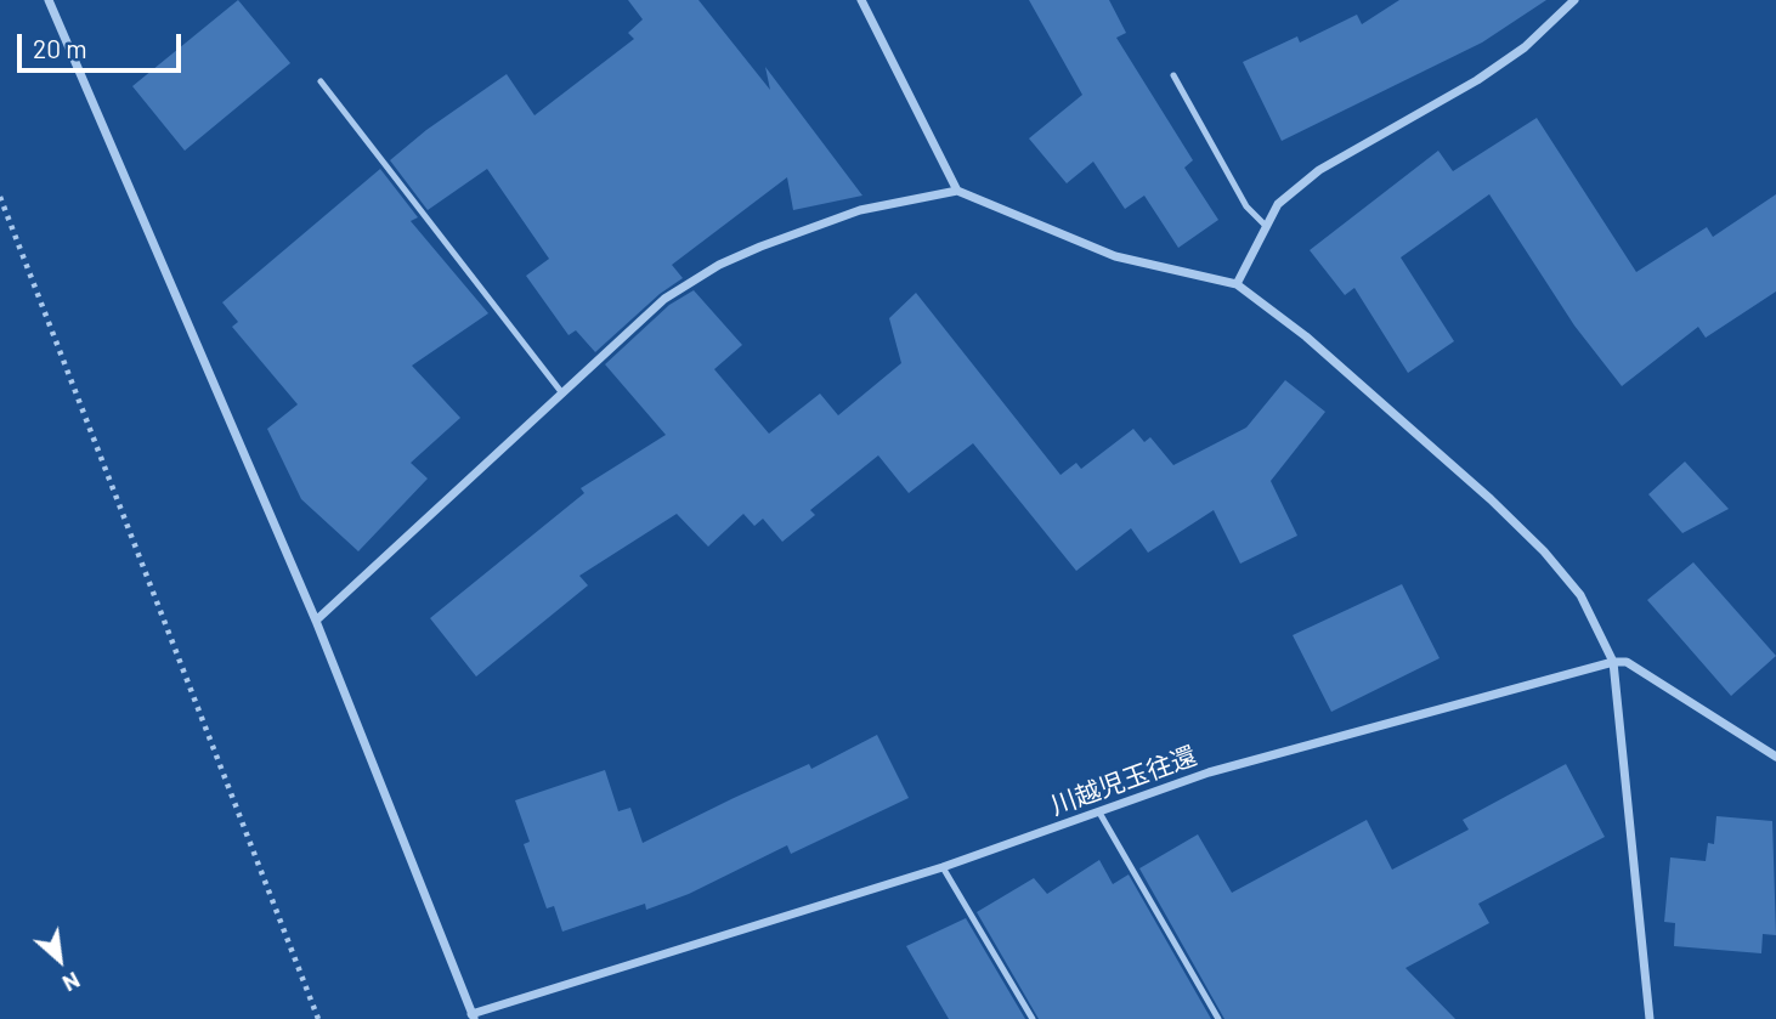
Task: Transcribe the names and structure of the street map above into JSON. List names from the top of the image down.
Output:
{
  "streets": {
    "street": ["川越児玉往還"]
  },
  "scale_bar": "20 m",
  "north": "bottom right"
}
